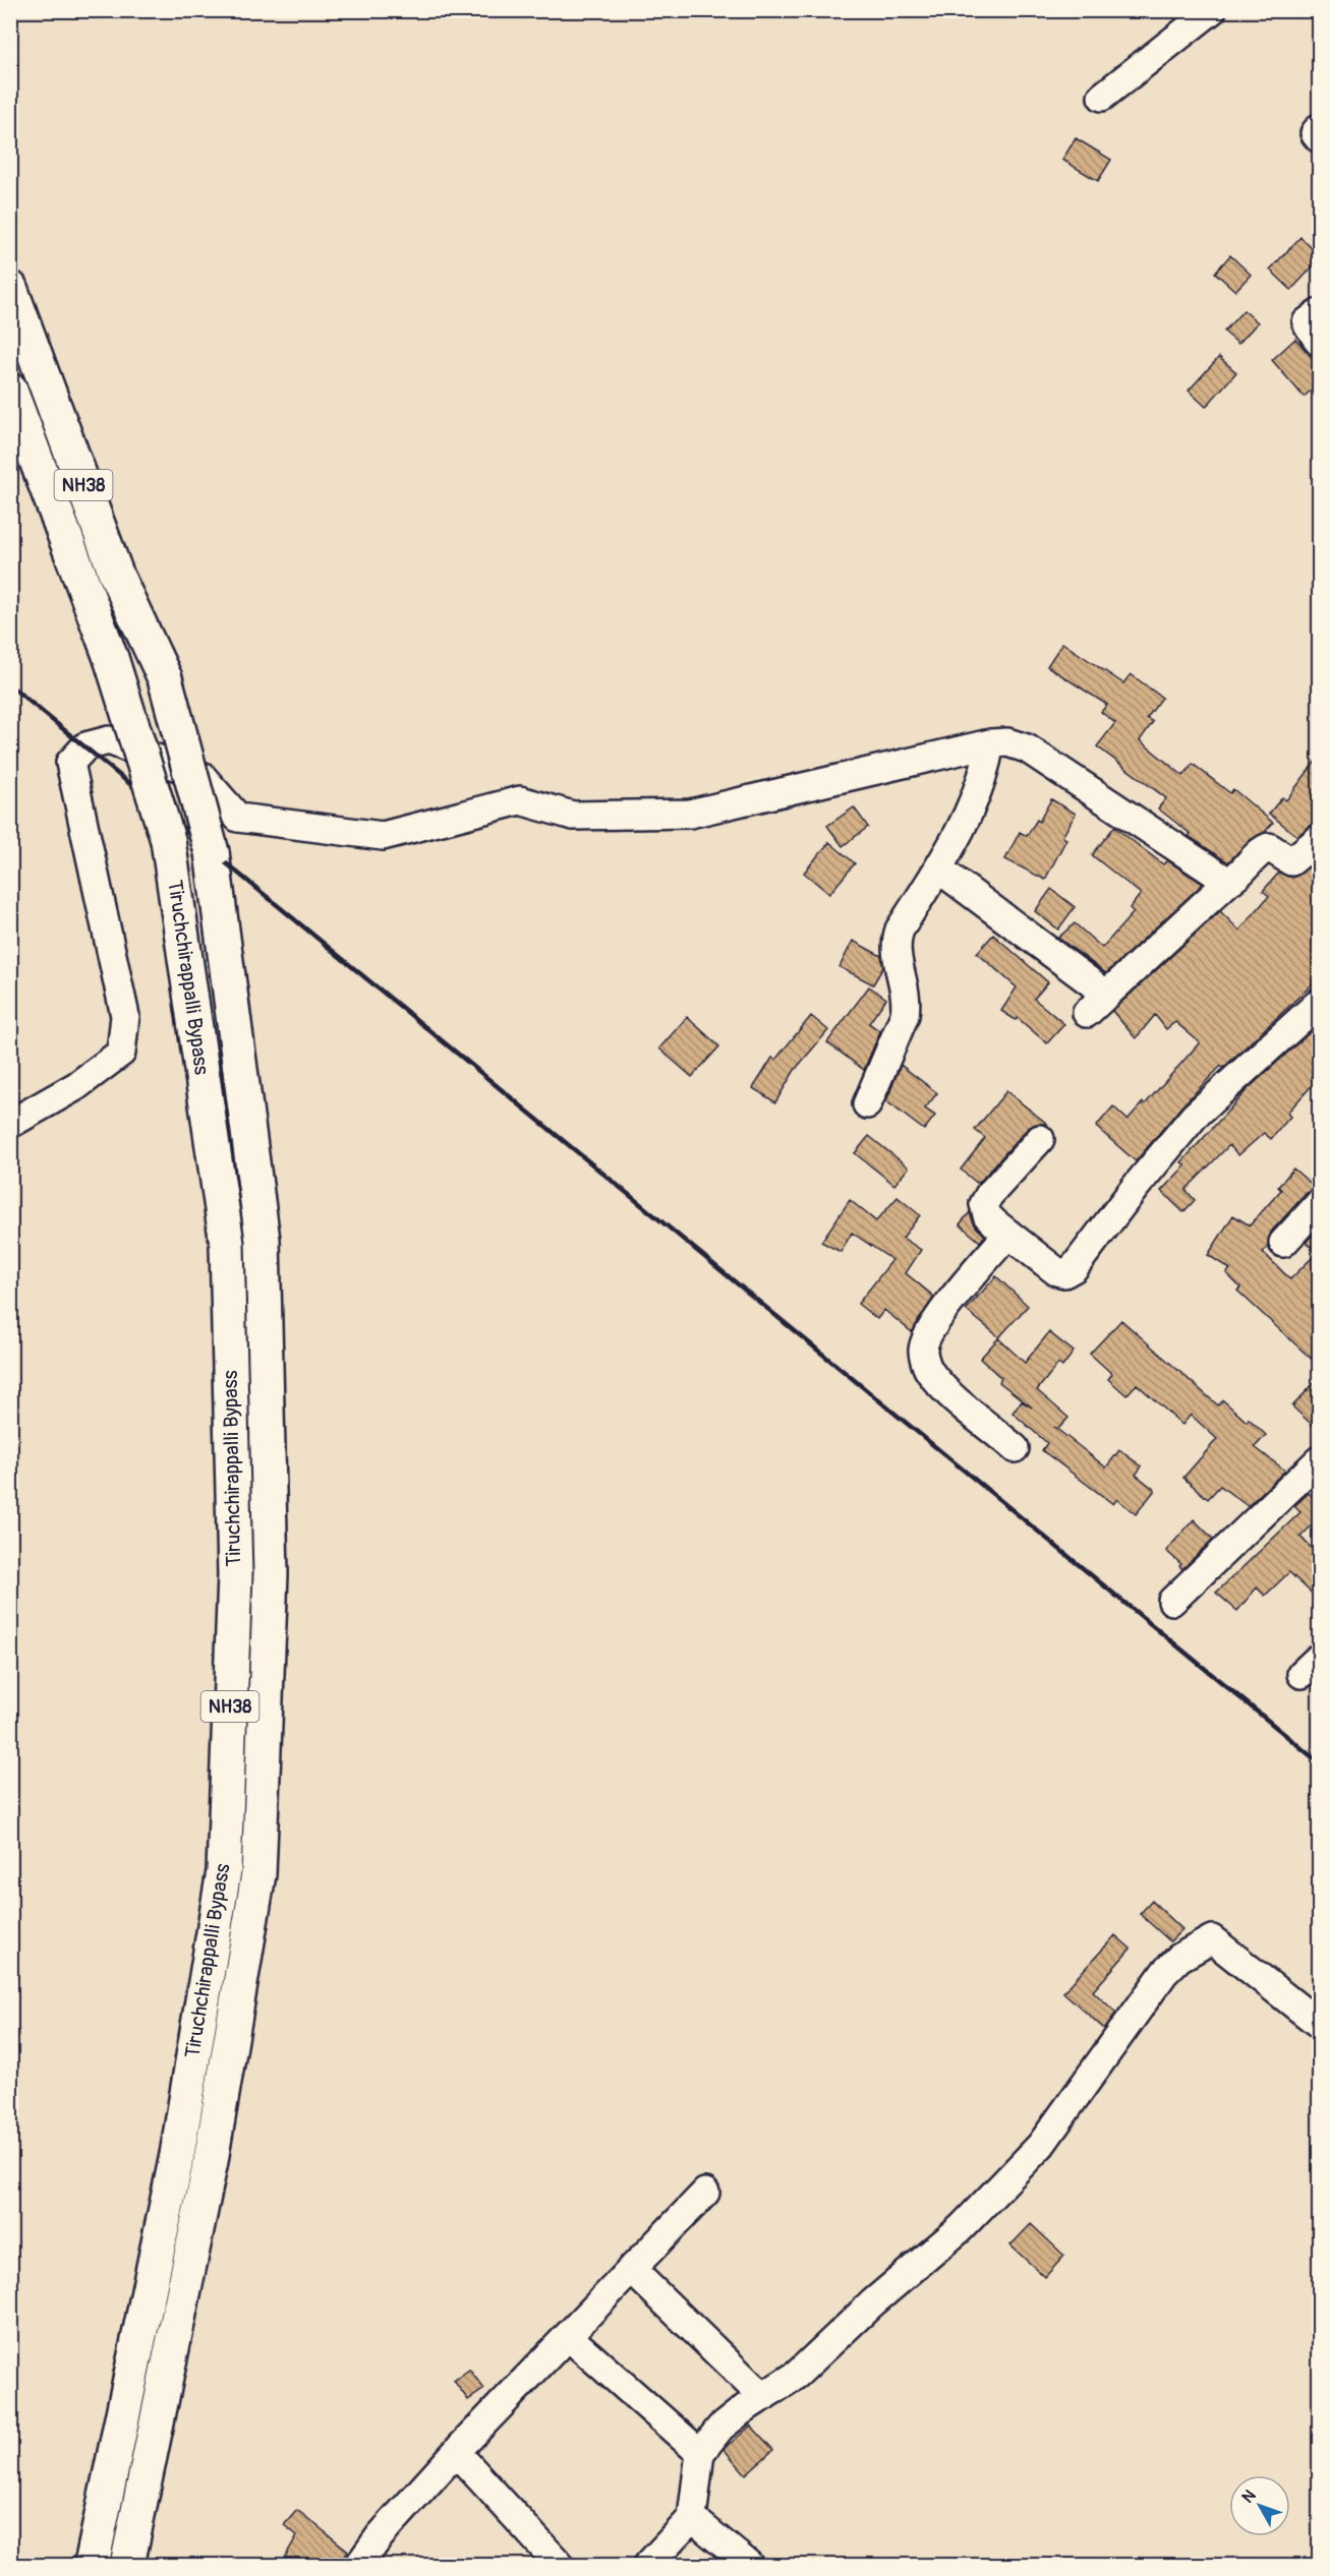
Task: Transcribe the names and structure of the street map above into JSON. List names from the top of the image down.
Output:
{
  "streets": {
    "highway": ["NH38", "Tiruchchirappalli Bypass"]
  },
  "north": "top left"
}
